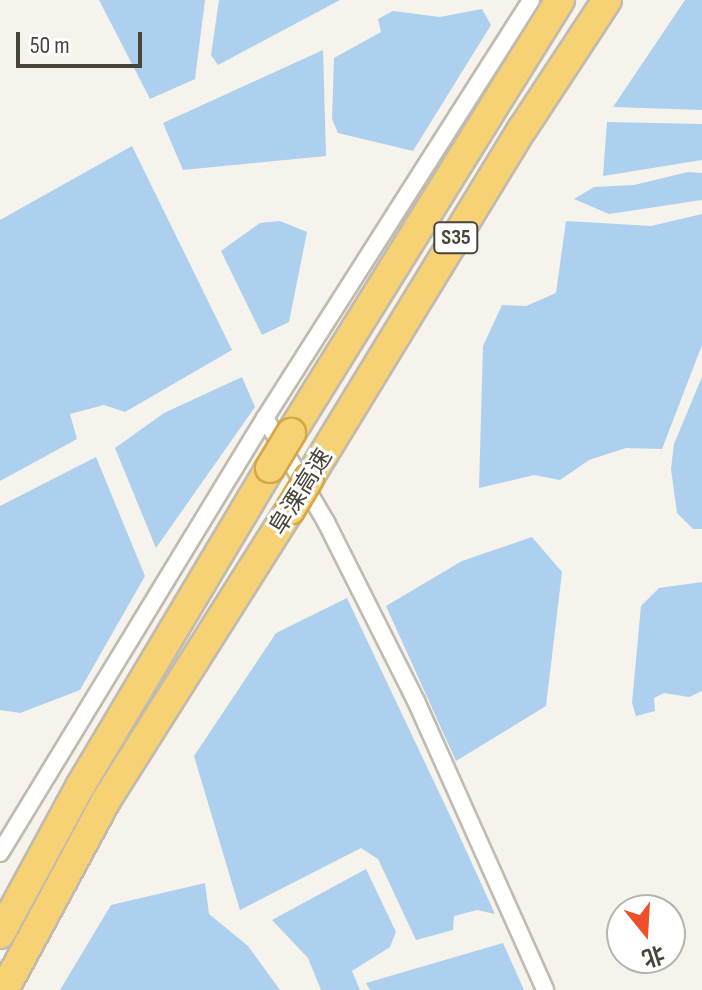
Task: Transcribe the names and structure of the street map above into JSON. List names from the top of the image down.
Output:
{
  "streets": {
    "highway": ["S35", "阜溧高速"]
  },
  "scale_bar": "50 m",
  "north": "bottom"
}
